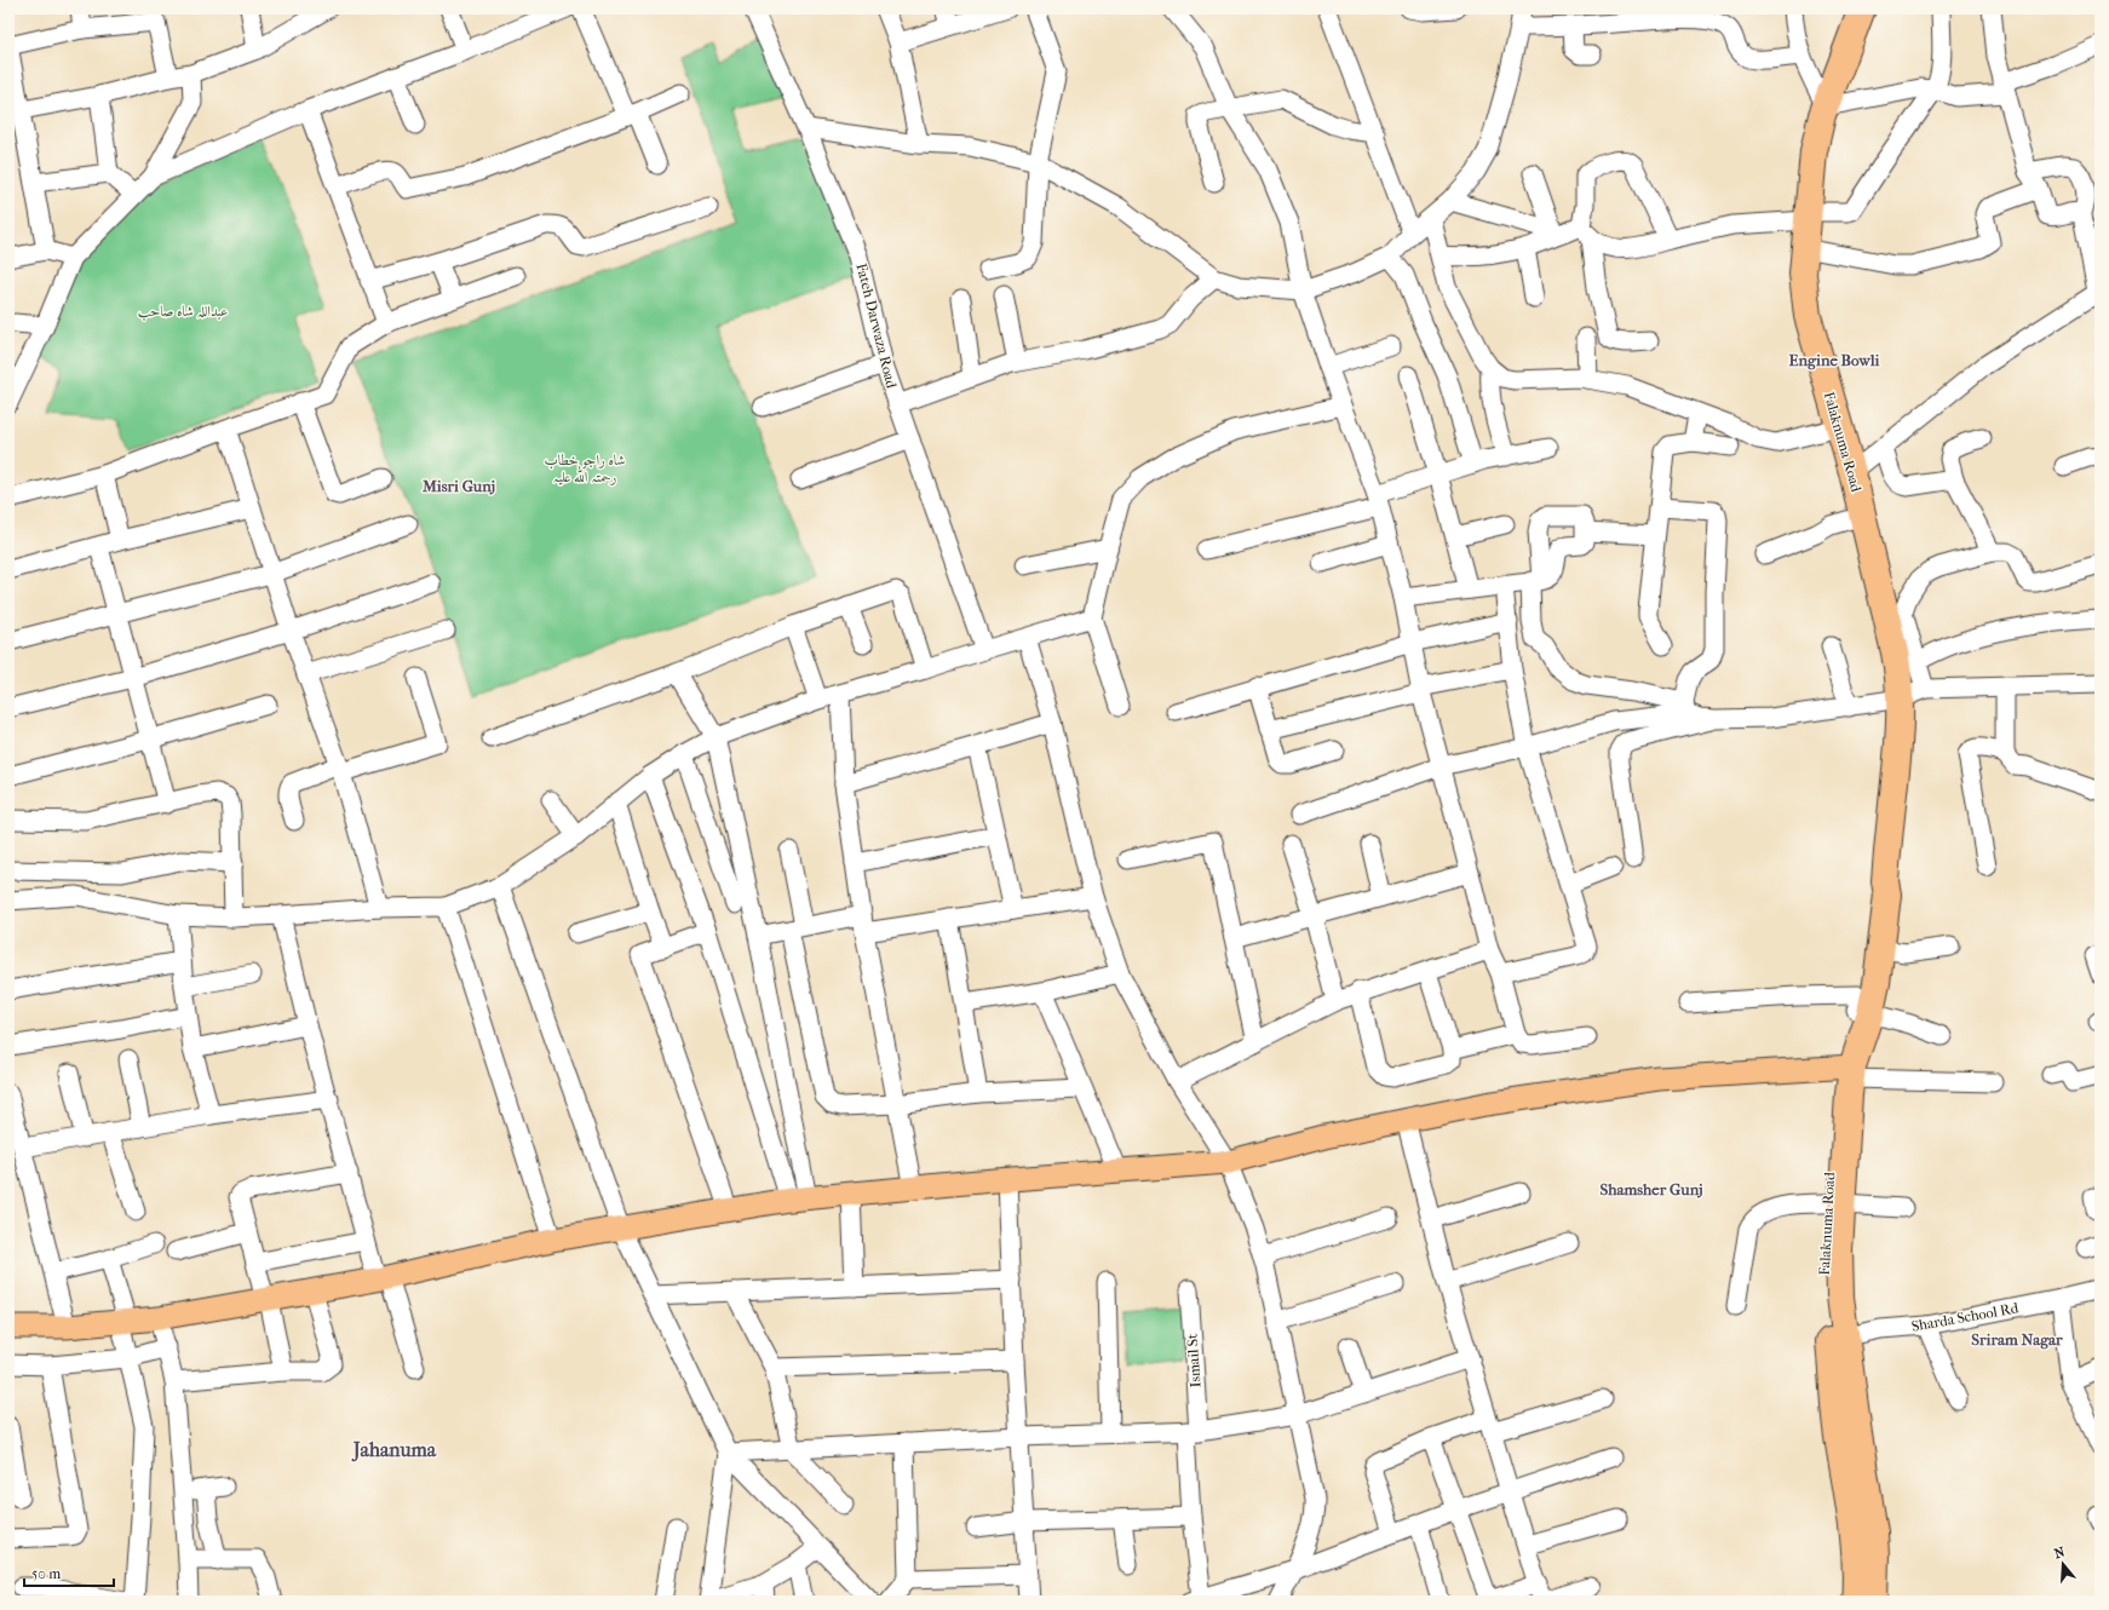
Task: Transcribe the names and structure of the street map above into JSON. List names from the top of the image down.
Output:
{
  "streets": {
    "highway": ["Falaknuma Road"],
    "street": ["Fateh Darwaza Road", "Sharda School Rd", "Ismail St"]
  },
  "crossings": [
    ["Falaknuma Road", "Sharda School Rd"]
  ],
  "districts": [
    "Engine Bowli",
    "Misri Gunj",
    "Shamsher Gunj",
    "Sriram Nagar",
    "Jahanuma"
  ],
  "parks": ["عبداللہ شاہ صاحب", "شاہ راجو خطاب رحمتہ اللہ علیہ"],
  "scale_bar": "50 m",
  "north": "top"
}
